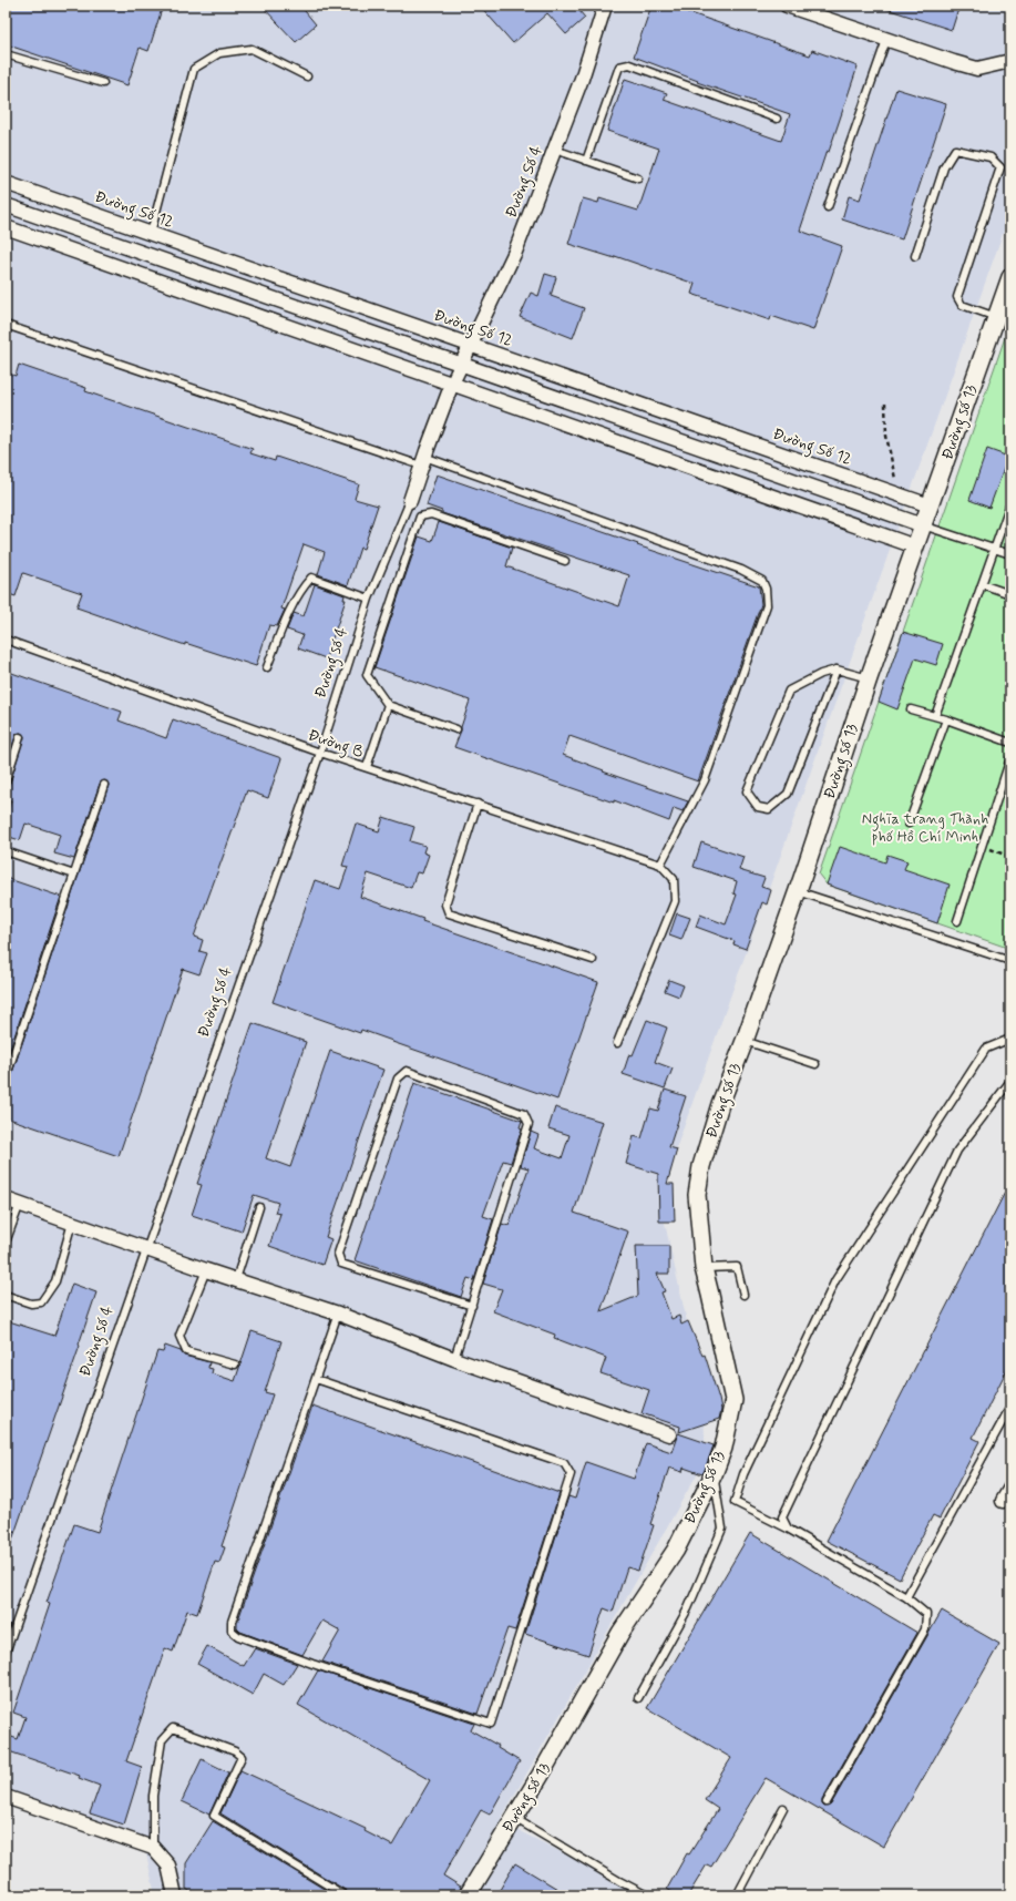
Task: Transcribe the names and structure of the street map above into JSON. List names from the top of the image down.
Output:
{
  "streets": {
    "street": [
      "Đường Số 4",
      "Đường Số 12",
      "Đường số 13",
      "Đường số 4"
    ],
    "lane": ["Đường B"]
  },
  "crossings": [
    ["Đường Số 4", "Đường Số 12"],
    ["Đường Số 4", "Đường số 4"],
    ["Đường Số 12", "Đường số 13"],
    ["Đường số 4", "Đường B"]
  ],
  "parks": ["Nghĩa trang Thành phố Hồ Chí Minh"]
}
